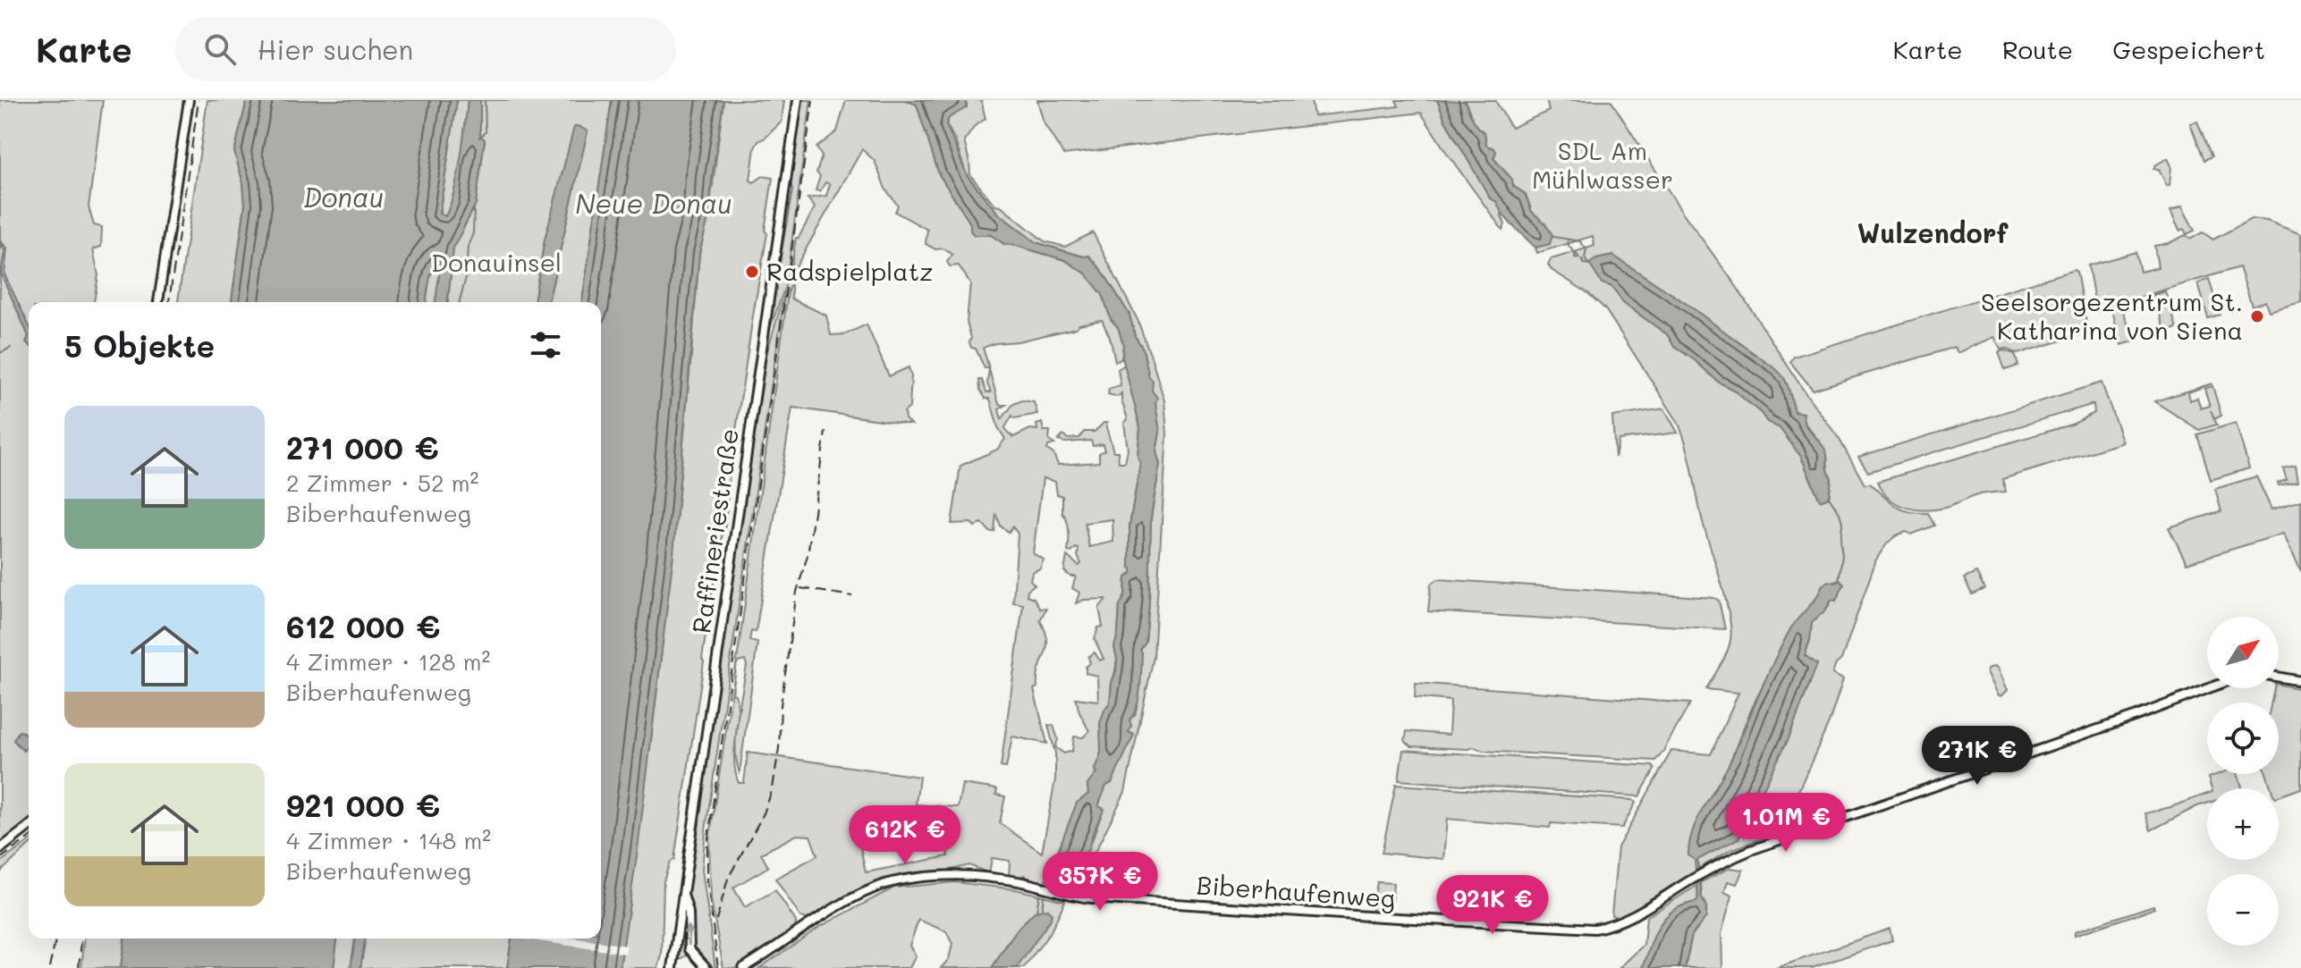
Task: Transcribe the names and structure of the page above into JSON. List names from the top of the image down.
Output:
{
  "streets": {
    "main road": ["Raffineriestraße", "Biberhaufenweg"]
  },
  "districts": ["Wulzendorf"],
  "water": ["Donau", "Neue Donau"],
  "parks": ["SDL Am Mühlwasser", "Donauinsel"],
  "places": ["Radspielplatz", "Seelsorgezentrum St. Katharina von Siena"],
  "north": "top right",
  "page": {
    "header": "Karte",
    "search": "Hier suchen",
    "nav": ["Karte", "Route", "Gespeichert"],
    "heading": "5 Objekte",
    "list": [
      {
        "name": "271 000 €",
        "note": "2 Zimmer · 52 m² · Biberhaufenweg"
      },
      {
        "name": "612 000 €",
        "note": "4 Zimmer · 128 m² · Biberhaufenweg"
      },
      {
        "name": "921 000 €",
        "note": "4 Zimmer · 148 m² · Biberhaufenweg"
      }
    ],
    "map_buttons": ["+", "−"],
    "price": [
      "271K €",
      "1.01M €",
      "612K €",
      "357K €",
      "921K €"
    ]
  }
}
